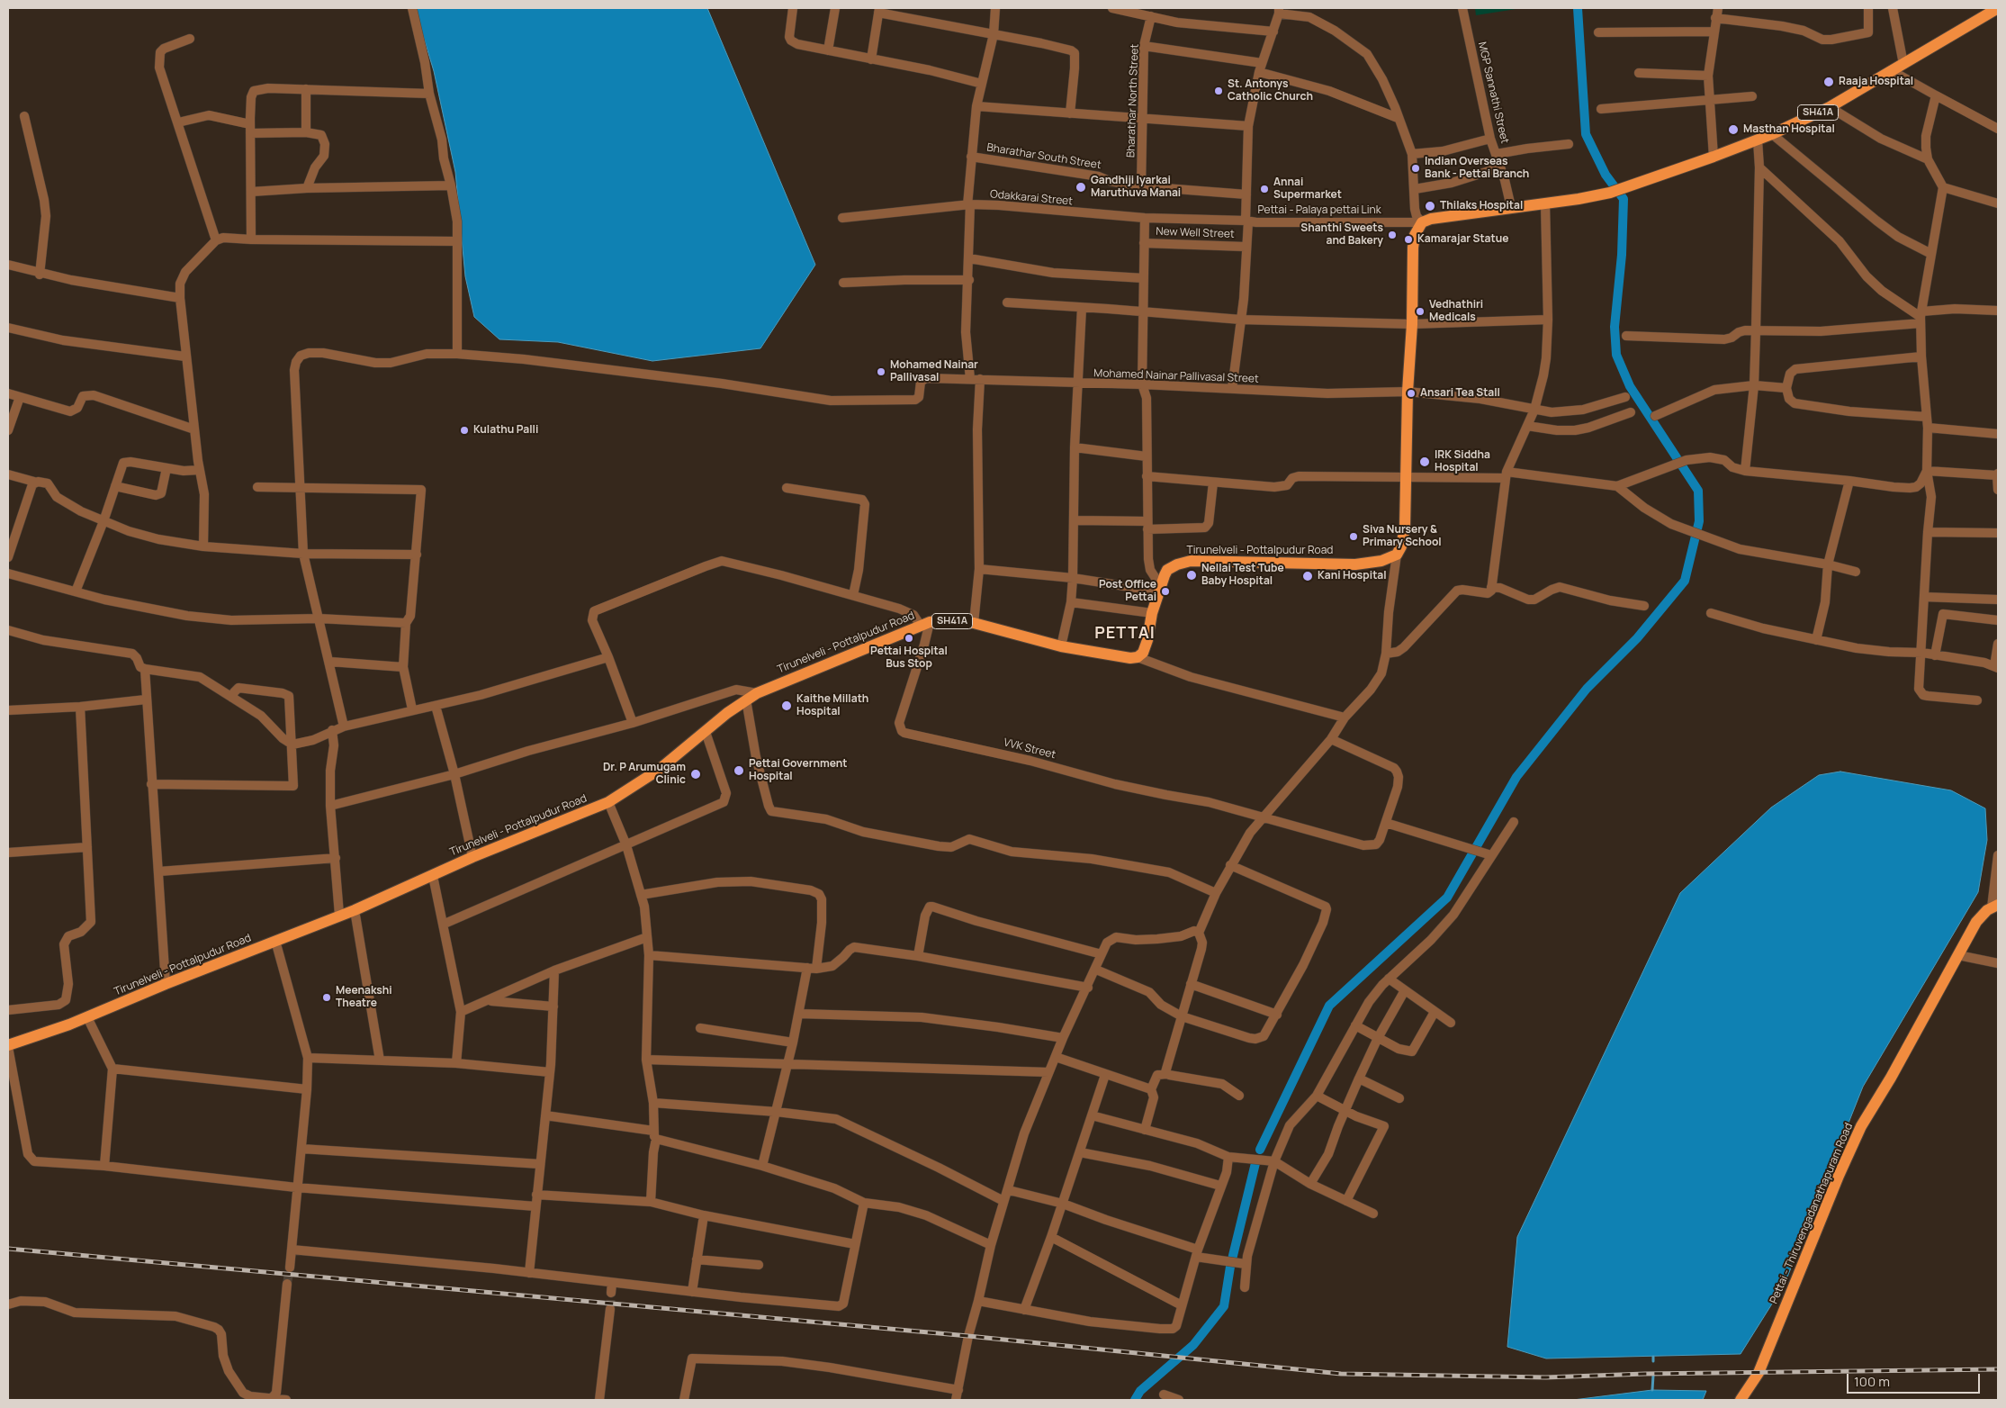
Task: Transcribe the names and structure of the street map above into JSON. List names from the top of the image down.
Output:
{
  "streets": {
    "main road": ["SH41A", "Tirunelveli - Pottalpudur Road", "Pettai - Thiruvengadanathapuram Road"],
    "street": [
      "MGP Sannathi Street",
      "Bharathar North Street",
      "Bharathar South Street",
      "Odakkarai Street",
      "Pettai - Palaya pettai Link",
      "New Well Street",
      "Mohamed Nainar Pallivasal Street",
      "VVK Street"
    ]
  },
  "crossings": [
    ["MGP Sannathi Street", "SH41A"],
    ["Bharathar North Street", "Bharathar South Street"],
    ["SH41A", "Pettai - Palaya pettai Link"],
    ["Bharathar South Street", "Pettai - Palaya pettai Link"],
    ["Odakkarai Street", "Pettai - Palaya pettai Link"],
    ["Tirunelveli - Pottalpudur Road", "VVK Street"]
  ],
  "districts": ["PETTAI"],
  "places": [
    "Raaja Hospital",
    "St. Antonys Catholic Church",
    "Masthan Hospital",
    "Indian Overseas Bank - Pettai Branch",
    "Gandhiji Iyarkai Maruthuva Manai",
    "Annai Supermarket",
    "Thilaks Hospital",
    "Shanthi Sweets and Bakery",
    "Kamarajar Statue",
    "Vedhathiri Medicals",
    "Mohamed Nainar Pallivasal",
    "Ansari Tea Stall",
    "Kulathu Palli",
    "IRK Siddha Hospital",
    "Siva Nursery & Primary School",
    "Nellai Test Tube Baby Hospital",
    "Kani Hospital",
    "Post Office Pettai",
    "Pettai Hospital Bus Stop",
    "Kaithe Millath Hospital",
    "Pettai Government Hospital",
    "Dr. P Arumugam Clinic",
    "Meenakshi Theatre"
  ],
  "scale_bar": "100 m"
}
